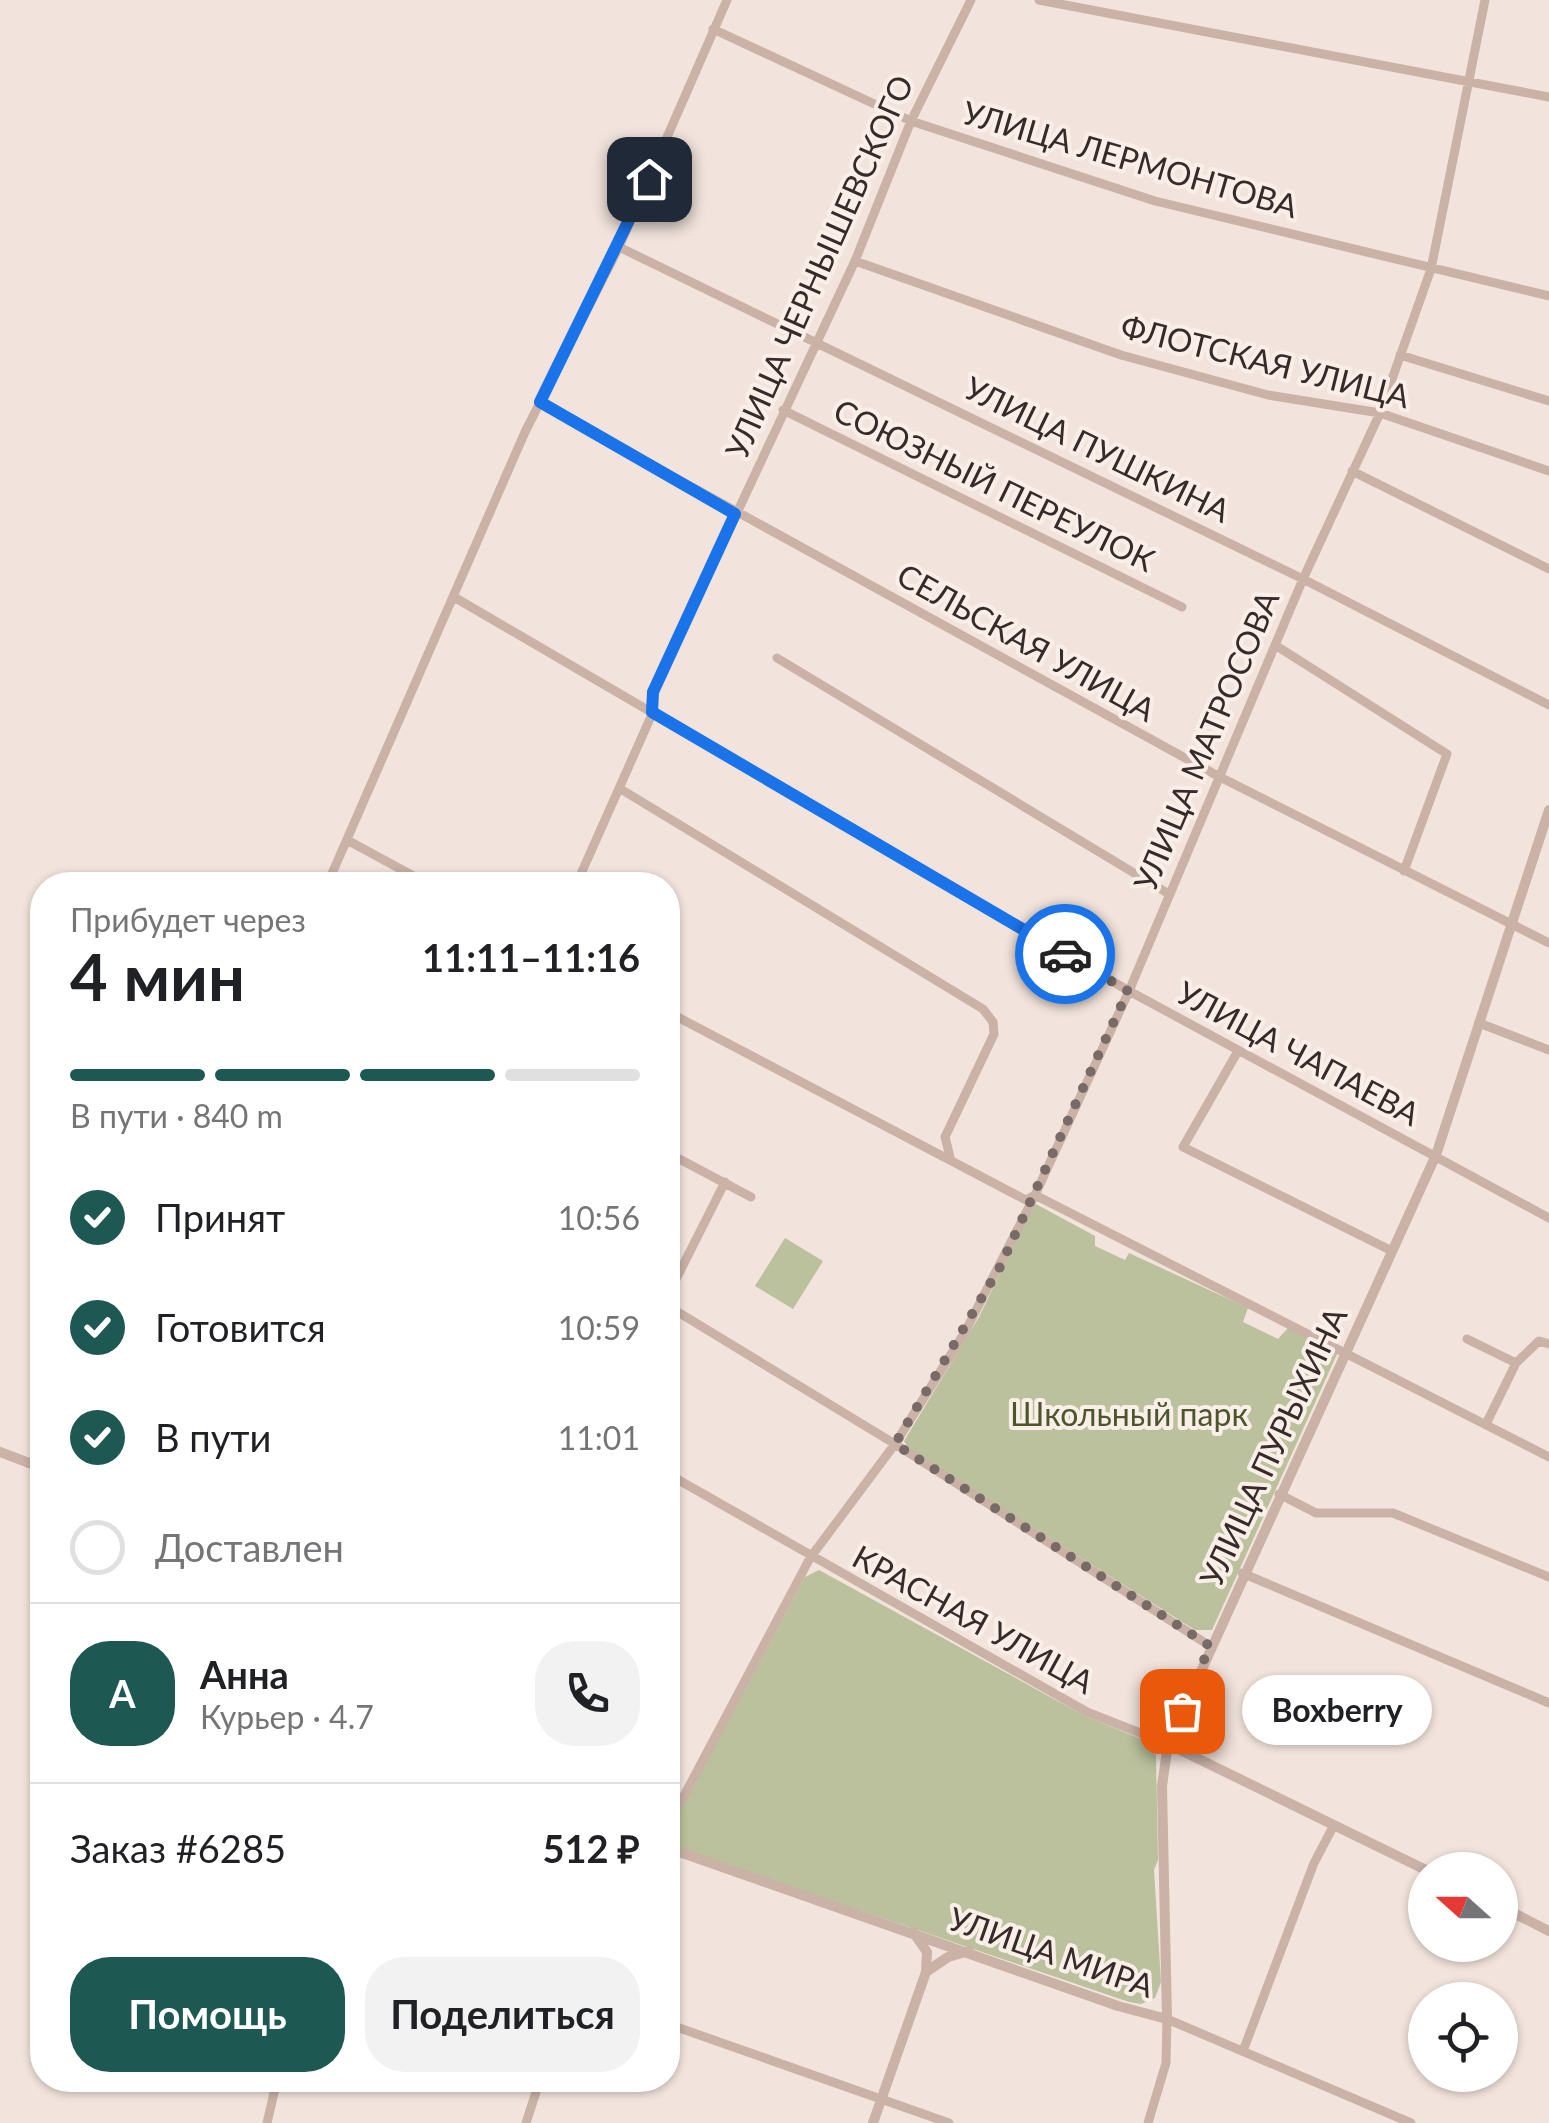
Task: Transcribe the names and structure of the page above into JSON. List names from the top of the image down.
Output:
{
  "streets": {
    "street": [
      "УЛИЦА ЛЕРМОНТОВА",
      "УЛИЦА ЧЕРНЫШЕВСКОГО",
      "ФЛОТСКАЯ УЛИЦА",
      "УЛИЦА ПУШКИНА",
      "СОЮЗНЫЙ ПЕРЕУЛОК",
      "СЕЛЬСКАЯ УЛИЦА",
      "УЛИЦА МАТРОСОВА",
      "УЛИЦА ЧАПАЕВА",
      "УЛИЦА ПУРЫХИНА",
      "КРАСНАЯ УЛИЦА",
      "УЛИЦА МИРА"
    ]
  },
  "crossings": [
    ["УЛИЦА ЛЕРМОНТОВА", "УЛИЦА ЧЕРНЫШЕВСКОГО"],
    ["УЛИЦА ЛЕРМОНТОВА", "УЛИЦА МАТРОСОВА"],
    ["УЛИЦА ЧЕРНЫШЕВСКОГО", "ФЛОТСКАЯ УЛИЦА"],
    ["УЛИЦА ЧЕРНЫШЕВСКОГО", "УЛИЦА ПУШКИНА"],
    ["УЛИЦА ЧЕРНЫШЕВСКОГО", "СОЮЗНЫЙ ПЕРЕУЛОК"],
    ["УЛИЦА ЧЕРНЫШЕВСКОГО", "СЕЛЬСКАЯ УЛИЦА"],
    ["УЛИЦА ЧЕРНЫШЕВСКОГО", "УЛИЦА ЧАПАЕВА"],
    ["ФЛОТСКАЯ УЛИЦА", "УЛИЦА МАТРОСОВА"],
    ["УЛИЦА ПУШКИНА", "УЛИЦА МАТРОСОВА"],
    ["СЕЛЬСКАЯ УЛИЦА", "УЛИЦА МАТРОСОВА"],
    ["СЕЛЬСКАЯ УЛИЦА", "УЛИЦА ПУРЫХИНА"],
    ["УЛИЦА МАТРОСОВА", "УЛИЦА ЧАПАЕВА"],
    ["УЛИЦА МАТРОСОВА", "КРАСНАЯ УЛИЦА"],
    ["УЛИЦА ЧАПАЕВА", "УЛИЦА ПУРЫХИНА"],
    ["УЛИЦА ПУРЫХИНА", "КРАСНАЯ УЛИЦА"],
    ["УЛИЦА ПУРЫХИНА", "УЛИЦА МИРА"]
  ],
  "parks": ["Школьный парк"],
  "places": ["Boxberry"],
  "north": "left",
  "page": {
    "heading": ["4 мин", "Прибудет через", "11:11–11:16"],
    "panel": [
      "Анна",
      "Курьер · 4.7",
      "Заказ #6285",
      "512 ₽"
    ],
    "bar": "В пути · 840 m",
    "list": [
      ["Принят", "10:56"],
      ["Готовится", "10:59"],
      ["В пути", "11:01"],
      "Доставлен"
    ],
    "round": "А",
    "bubble": "Boxberry",
    "buttons": ["Помощь", "Поделиться"]
  }
}
